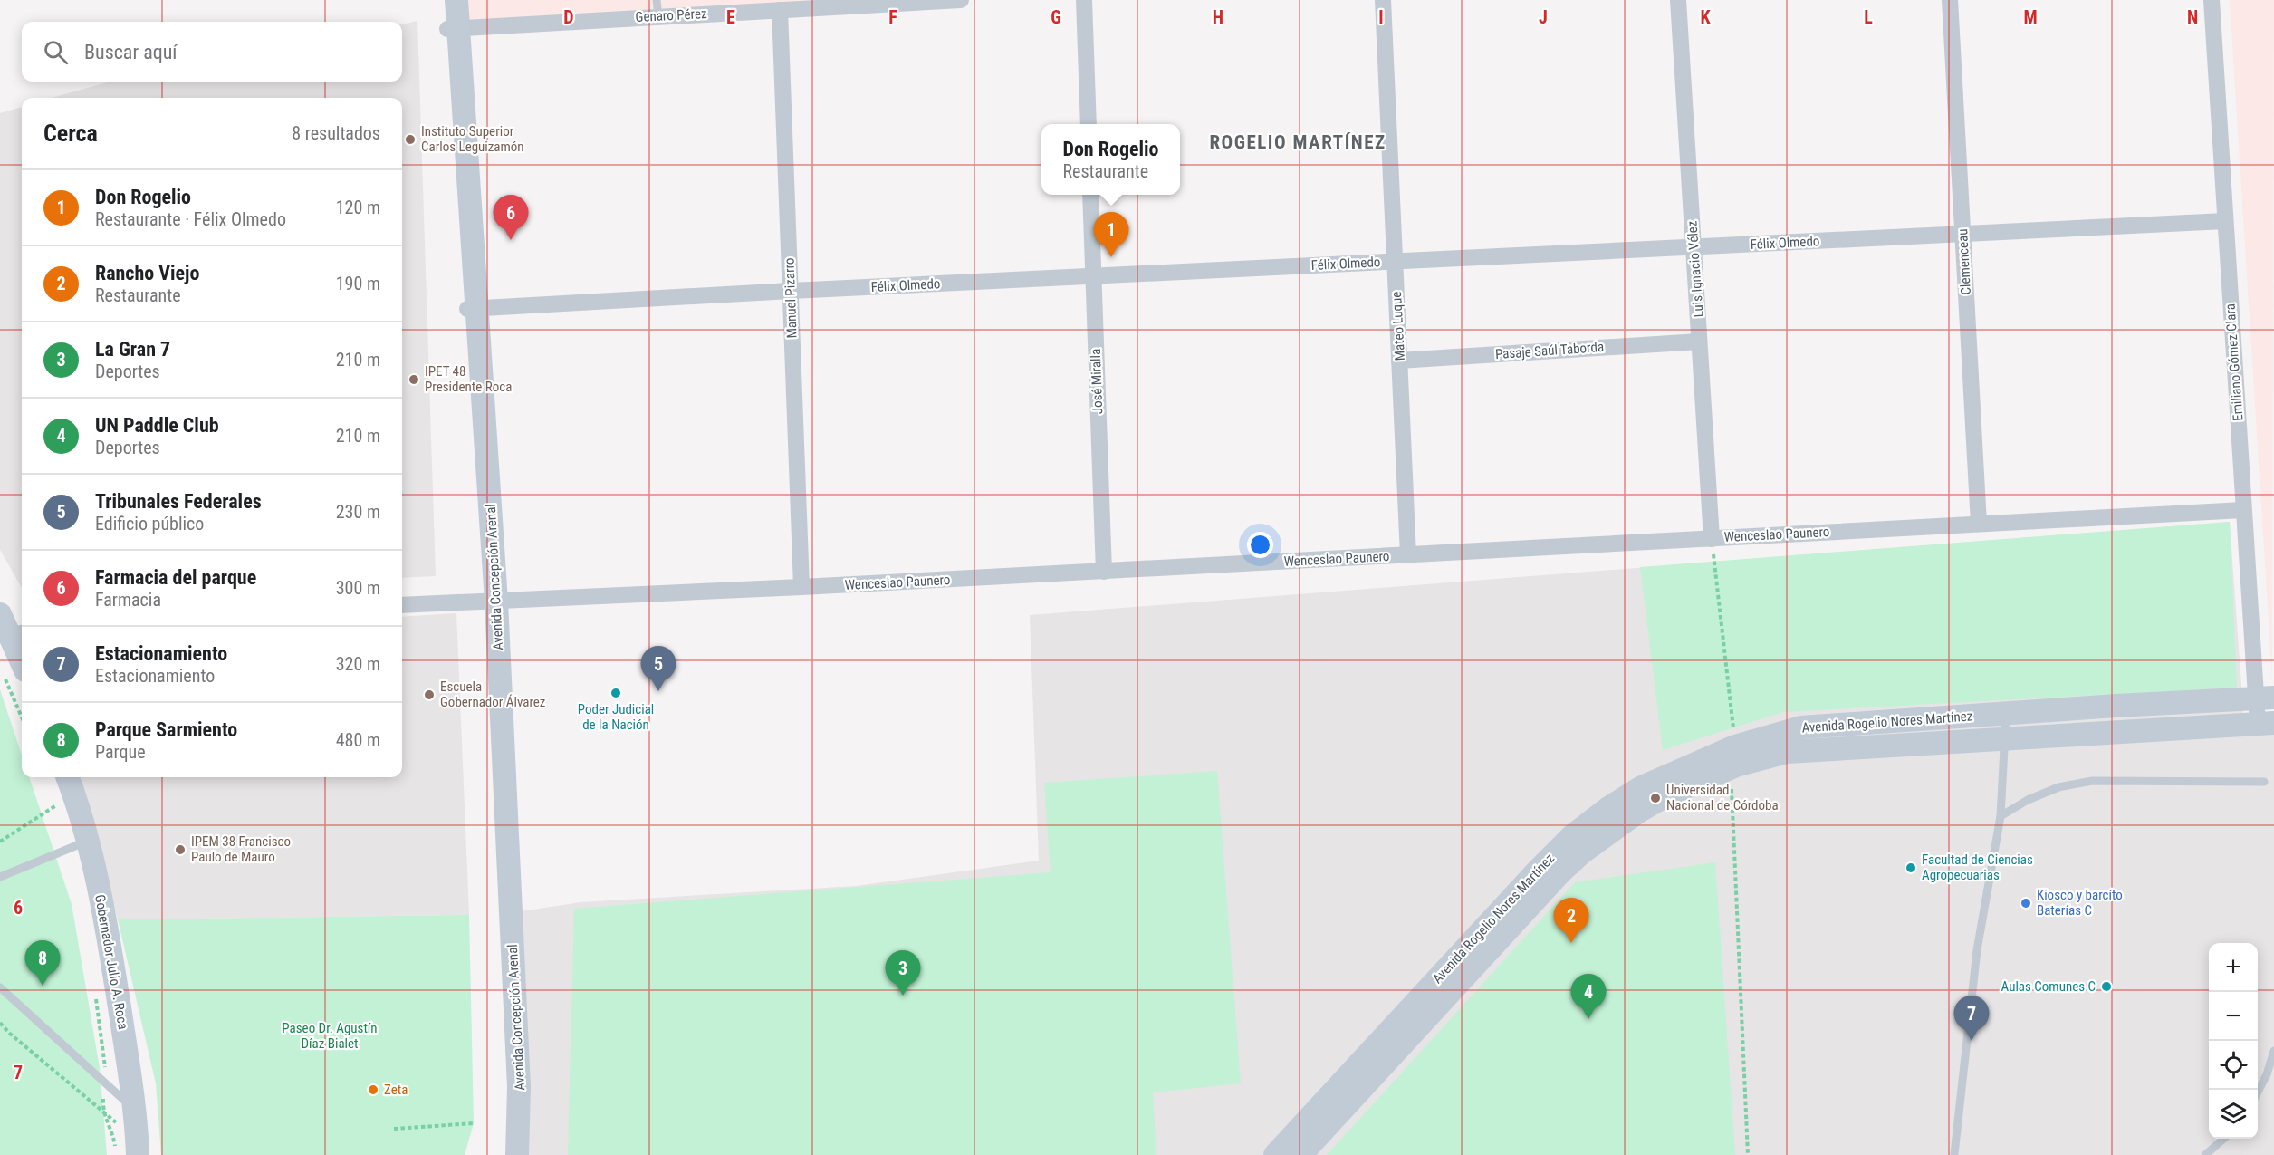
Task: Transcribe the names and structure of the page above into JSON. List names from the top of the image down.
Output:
{
  "streets": {
    "main road": ["Avenida Concepción Arenal", "Avenida Rogelio Nores Martínez", "Gobernador Julio A. Roca"],
    "street": [
      "Genaro Pérez",
      "Félix Olmedo",
      "Clemenceau",
      "Luis Ignacio Vélez",
      "Manuel Pizarro",
      "Mateo Luque",
      "Pasaje Saúl Taborda",
      "Emiliano Gómez Clara",
      "José Miralla",
      "Wenceslao Paunero"
    ]
  },
  "crossings": [
    ["Genaro Pérez", "Manuel Pizarro"],
    ["Genaro Pérez", "Avenida Concepción Arenal"],
    ["Félix Olmedo", "Clemenceau"],
    ["Félix Olmedo", "Luis Ignacio Vélez"],
    ["Félix Olmedo", "Manuel Pizarro"],
    ["Félix Olmedo", "Mateo Luque"],
    ["Félix Olmedo", "Emiliano Gómez Clara"],
    ["Félix Olmedo", "José Miralla"],
    ["Félix Olmedo", "Avenida Concepción Arenal"],
    ["Clemenceau", "Wenceslao Paunero"],
    ["Luis Ignacio Vélez", "Pasaje Saúl Taborda"],
    ["Luis Ignacio Vélez", "Wenceslao Paunero"],
    ["Manuel Pizarro", "Wenceslao Paunero"],
    ["Mateo Luque", "Pasaje Saúl Taborda"],
    ["Mateo Luque", "Wenceslao Paunero"],
    ["Emiliano Gómez Clara", "Wenceslao Paunero"],
    ["Emiliano Gómez Clara", "Avenida Rogelio Nores Martínez"],
    ["José Miralla", "Wenceslao Paunero"],
    ["Wenceslao Paunero", "Avenida Concepción Arenal"]
  ],
  "districts": ["ROGELIO MARTÍNEZ"],
  "parks": ["Paseo Dr. Agustín Díaz Bialet"],
  "places": [
    "Instituto Superior Carlos Leguizamón",
    "IPET 48 Presidente Roca",
    "Poder Judicial de la Nación",
    "Escuela Gobernador Álvarez",
    "Universidad Nacional de Córdoba",
    "IPEM 38 Francisco Paulo de Mauro",
    "Facultad de Ciencias Agropecuarias",
    "Kiosco y barcíto Baterías C",
    "Aulas Comunes C",
    "Zeta"
  ],
  "page": {
    "search": "Buscar aquí",
    "heading": ["Cerca", "8 resultados"],
    "popup": ["Don Rogelio", "Restaurante"],
    "list": [
      {
        "mark": "1",
        "name": "Don Rogelio",
        "note": "Restaurante · Félix Olmedo",
        "value": "120 m"
      },
      {
        "mark": "2",
        "name": "Rancho Viejo",
        "note": "Restaurante",
        "value": "190 m"
      },
      {
        "mark": "3",
        "name": "La Gran 7",
        "note": "Deportes",
        "value": "210 m"
      },
      {
        "mark": "4",
        "name": "UN Paddle Club",
        "note": "Deportes",
        "value": "210 m"
      },
      {
        "mark": "5",
        "name": "Tribunales Federales",
        "note": "Edificio público",
        "value": "230 m"
      },
      {
        "mark": "6",
        "name": "Farmacia del parque",
        "note": "Farmacia",
        "value": "300 m"
      },
      {
        "mark": "7",
        "name": "Estacionamiento",
        "note": "Estacionamiento",
        "value": "320 m"
      },
      {
        "mark": "8",
        "name": "Parque Sarmiento",
        "note": "Parque",
        "value": "480 m"
      }
    ],
    "pins": [
      "6",
      "1",
      "5",
      "2",
      "8",
      "3",
      "4",
      "7"
    ],
    "map_buttons": ["+", "−"]
  },
  "grid": {
    "columns": [
      "D",
      "E",
      "F",
      "G",
      "H",
      "I",
      "J",
      "K",
      "L",
      "M",
      "N"
    ],
    "rows": ["6", "7"]
  }
}
